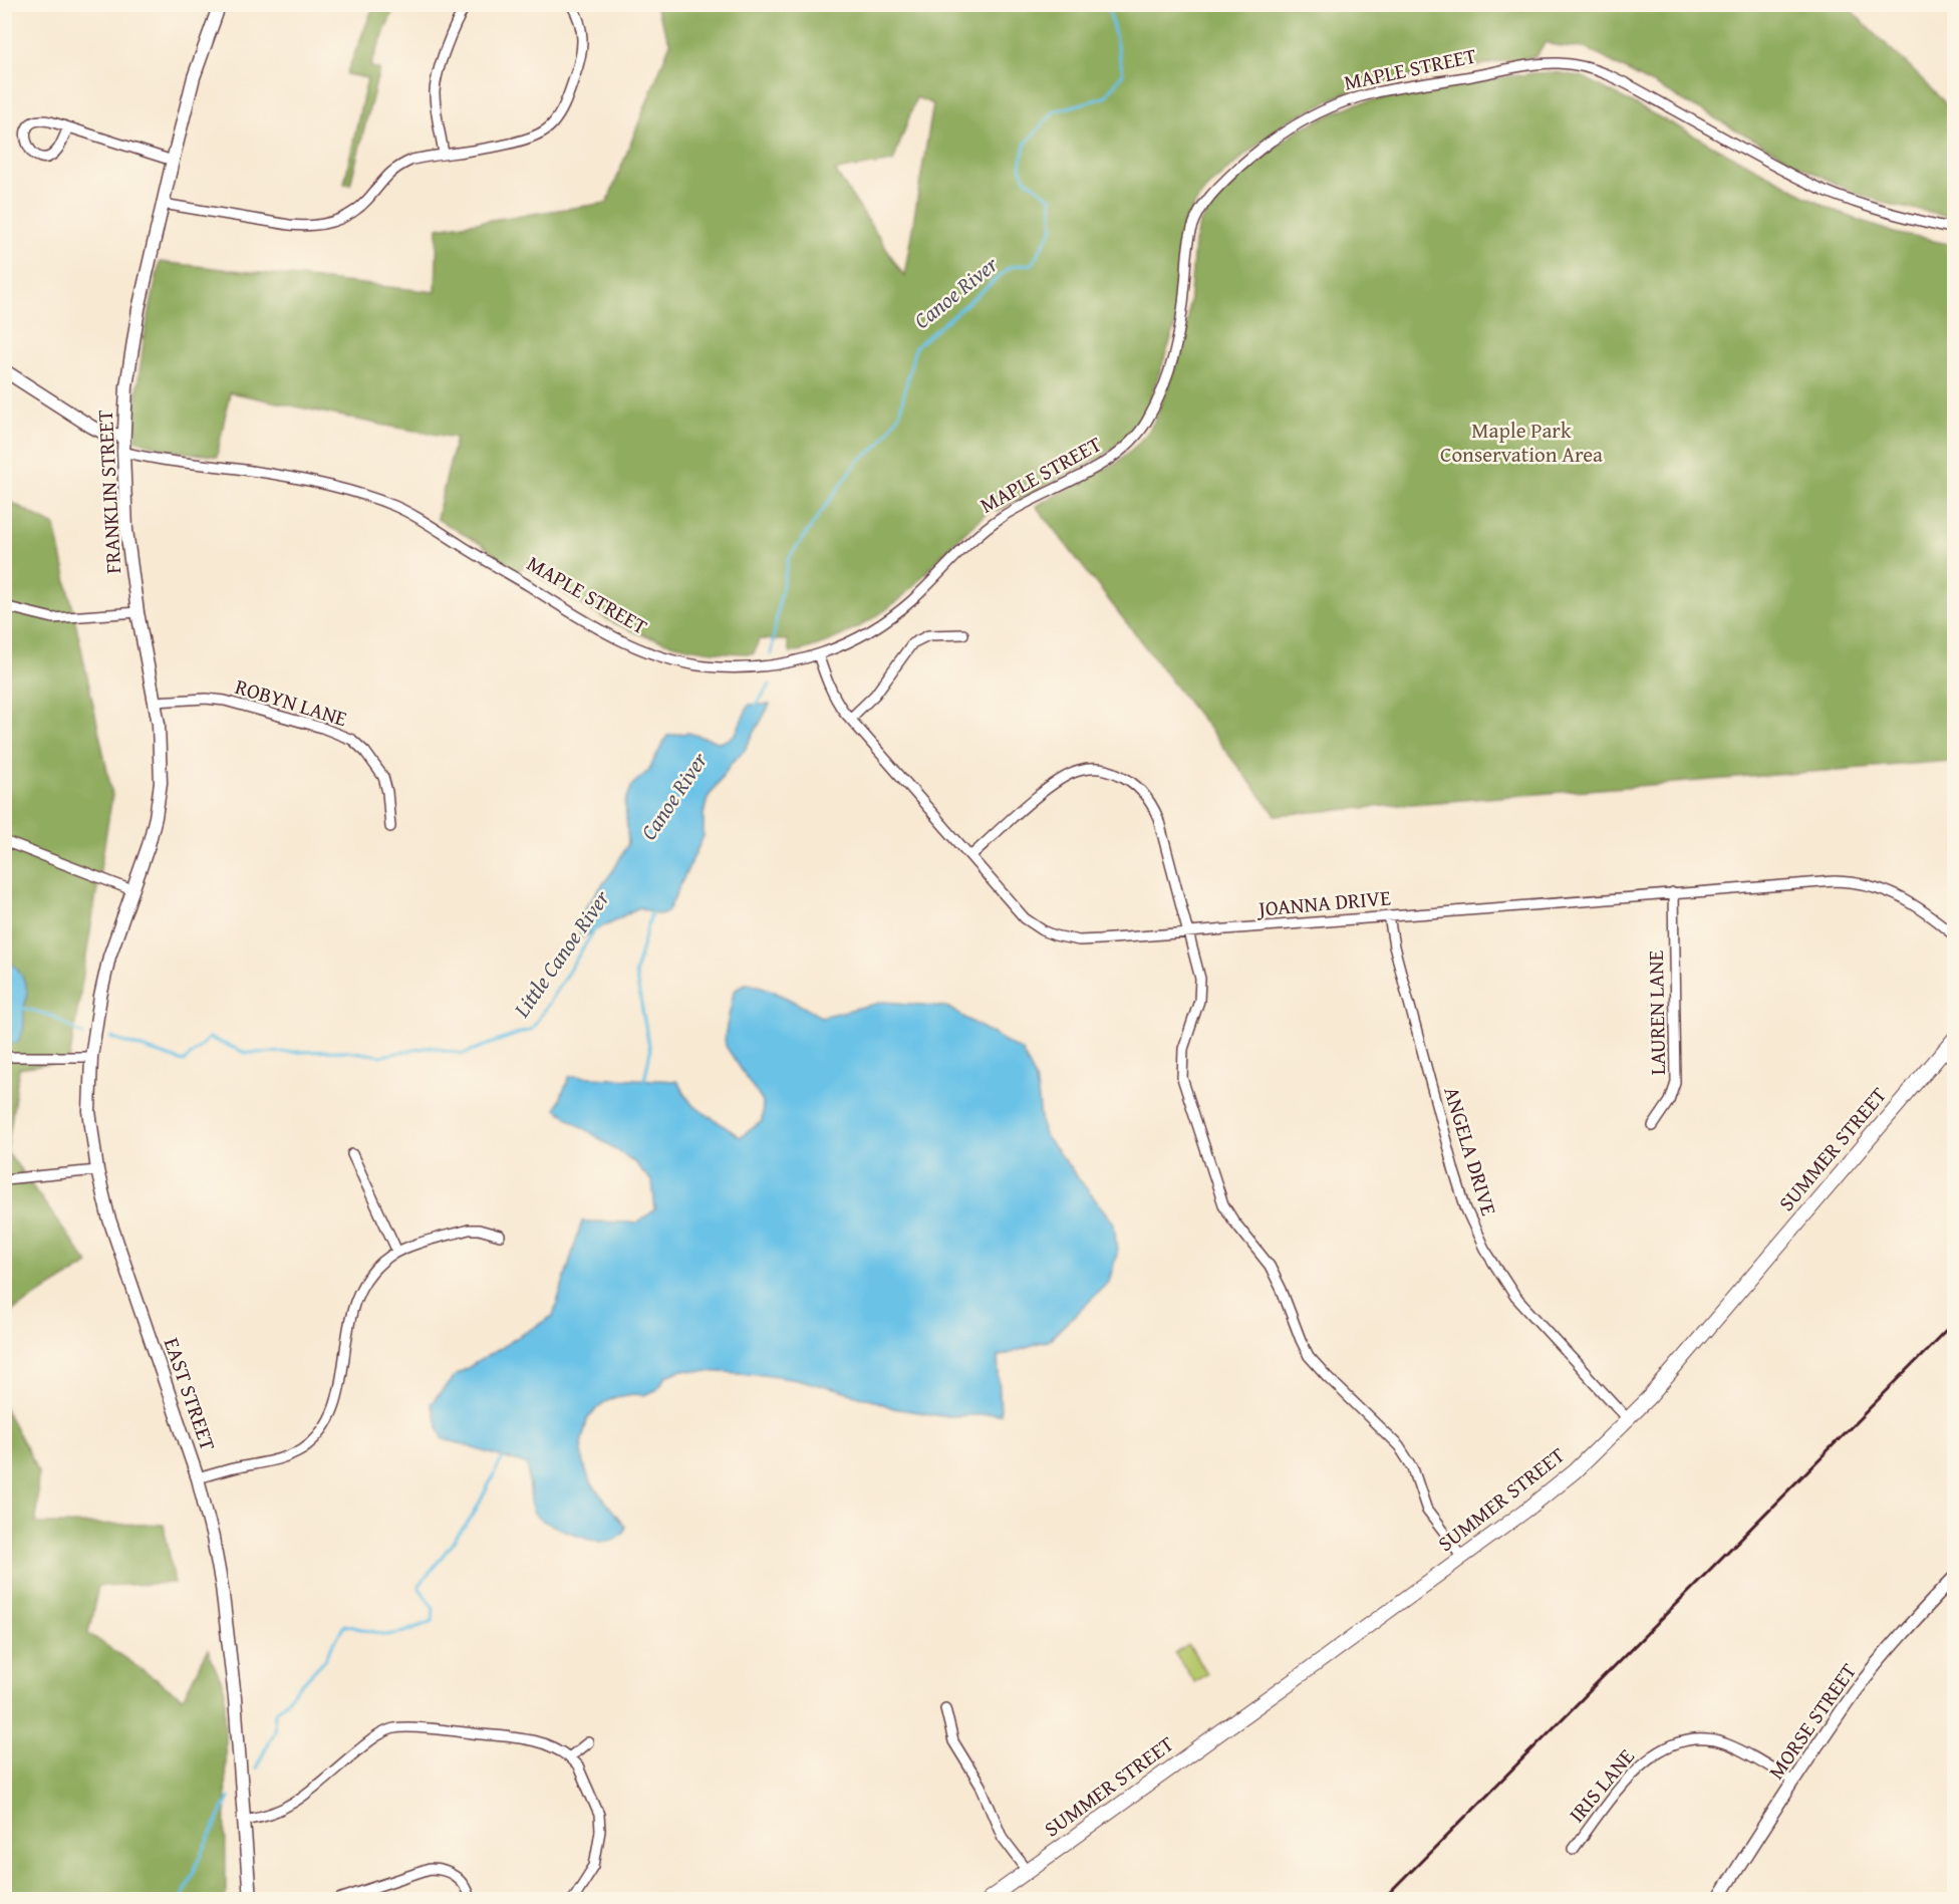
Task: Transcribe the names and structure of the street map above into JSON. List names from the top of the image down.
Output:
{
  "streets": {
    "main road": ["SUMMER STREET"],
    "street": [
      "MAPLE STREET",
      "FRANKLIN STREET",
      "ROBYN LANE",
      "JOANNA DRIVE",
      "LAUREN LANE",
      "ANGELA DRIVE",
      "EAST STREET",
      "MORSE STREET",
      "IRIS LANE"
    ]
  },
  "crossings": [
    ["MAPLE STREET", "FRANKLIN STREET"],
    ["MAPLE STREET", "JOANNA DRIVE"],
    ["FRANKLIN STREET", "ROBYN LANE"],
    ["FRANKLIN STREET", "EAST STREET"],
    ["JOANNA DRIVE", "LAUREN LANE"],
    ["JOANNA DRIVE", "ANGELA DRIVE"],
    ["SUMMER STREET", "ANGELA DRIVE"],
    ["MORSE STREET", "IRIS LANE"]
  ],
  "water": ["Canoe River", "Little Canoe River"],
  "parks": ["Maple Park Conservation Area"]
}
